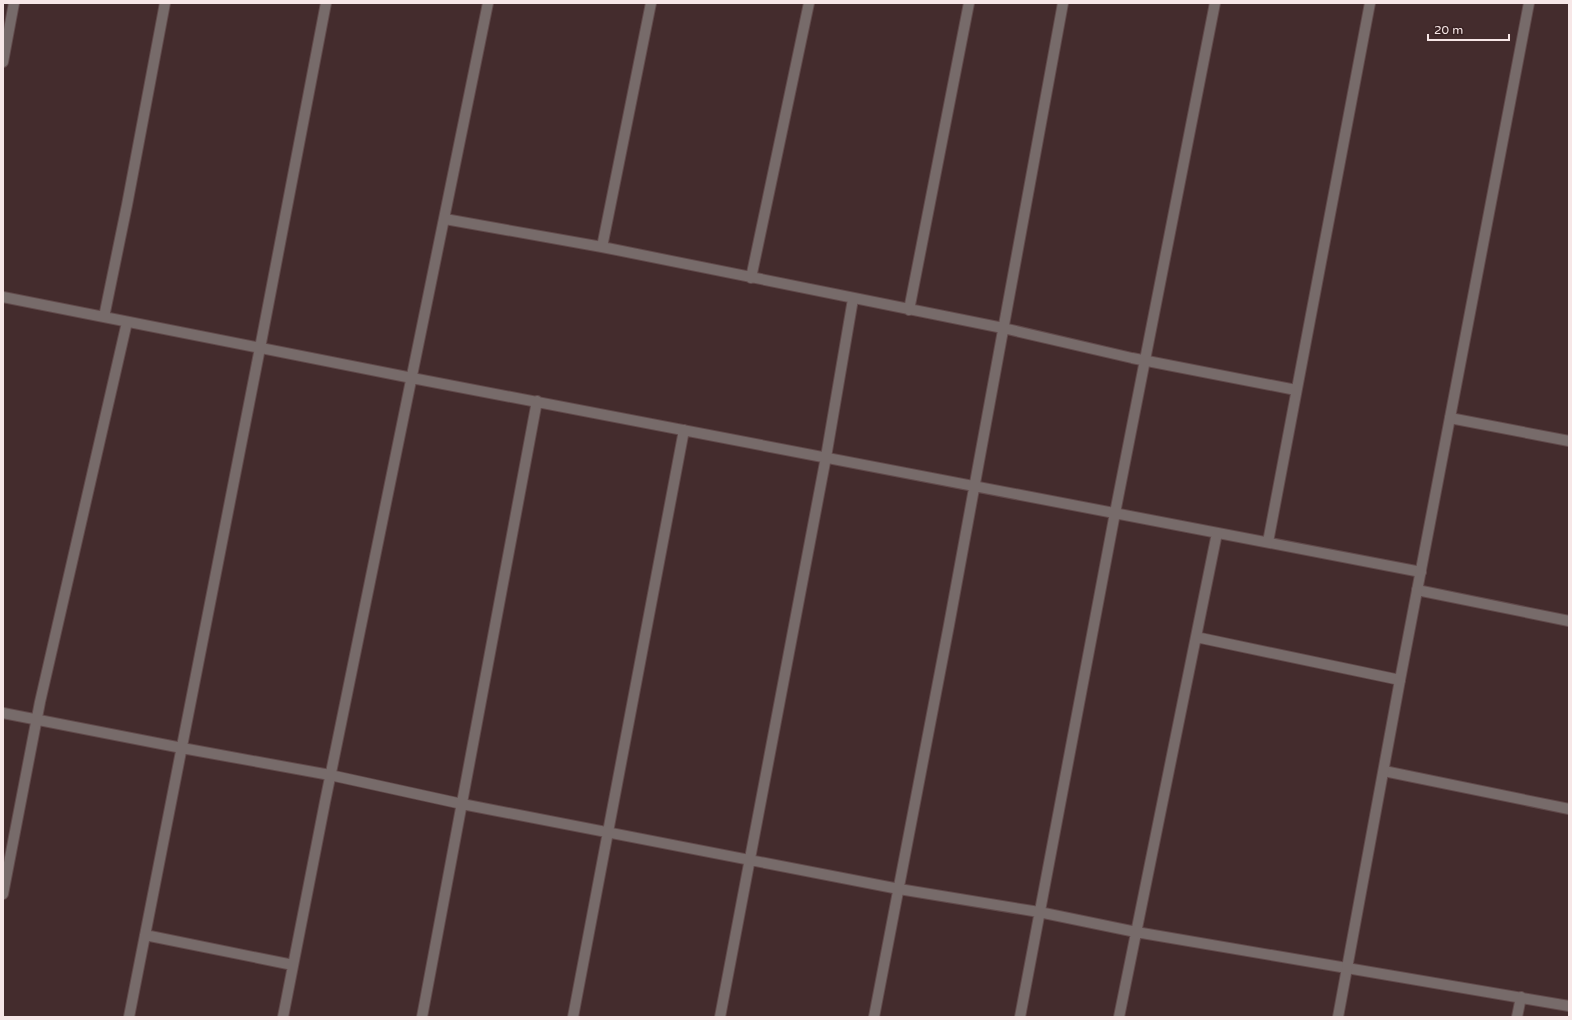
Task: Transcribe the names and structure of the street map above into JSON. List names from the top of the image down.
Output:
{
  "scale_bar": "20 m"
}
